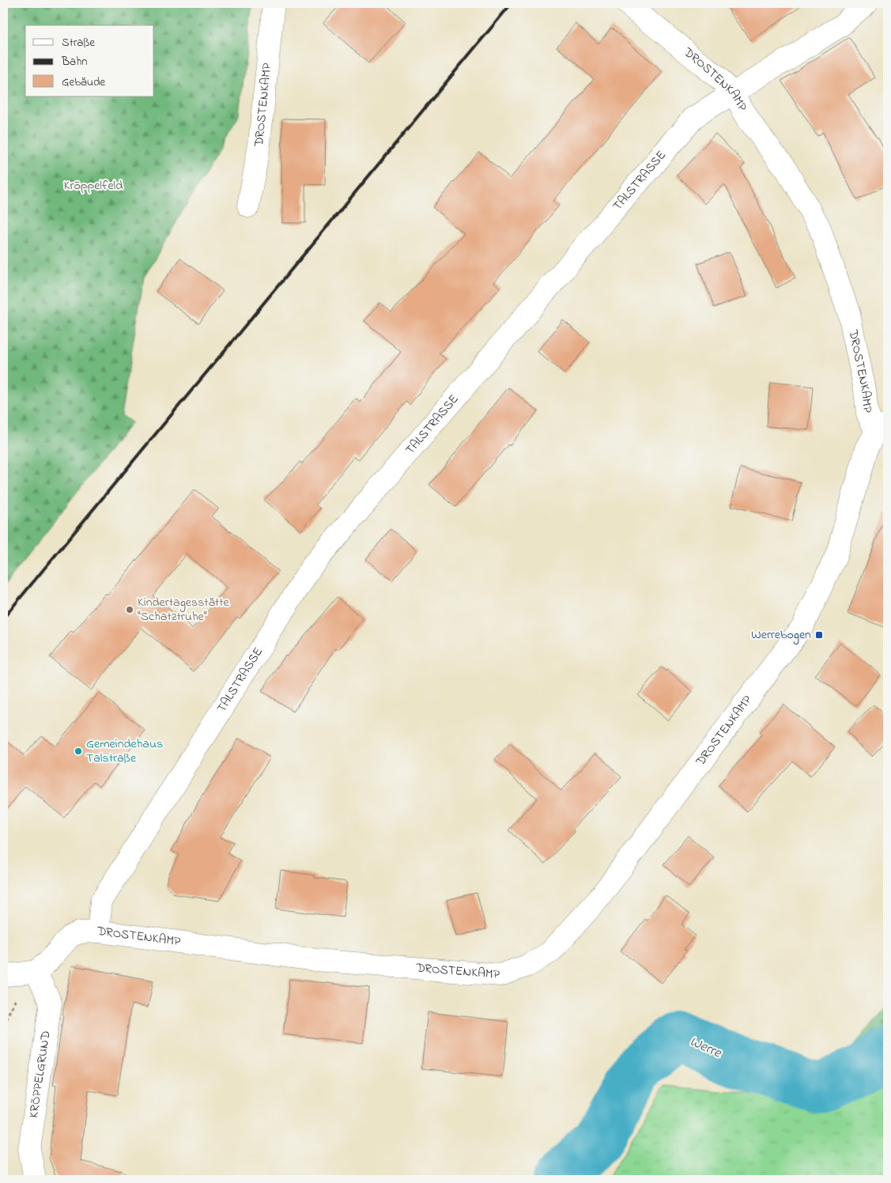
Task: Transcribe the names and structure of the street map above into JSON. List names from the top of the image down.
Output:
{
  "streets": {
    "street": ["DROSTENKAMP", "TALSTRASSE", "KRÖPPELGRUND"]
  },
  "crossings": [
    ["DROSTENKAMP", "TALSTRASSE"],
    ["DROSTENKAMP", "KRÖPPELGRUND"]
  ],
  "water": ["Werre"],
  "parks": ["Kröppelfeld"],
  "places": {
    "other": ["Kindertagesstätte \"Schatztruhe\"", "Gemeindehaus Talstraße"],
    "transit": ["Werrebogen"]
  },
  "legend": ["Straße", "Bahn", "Gebäude"]
}
